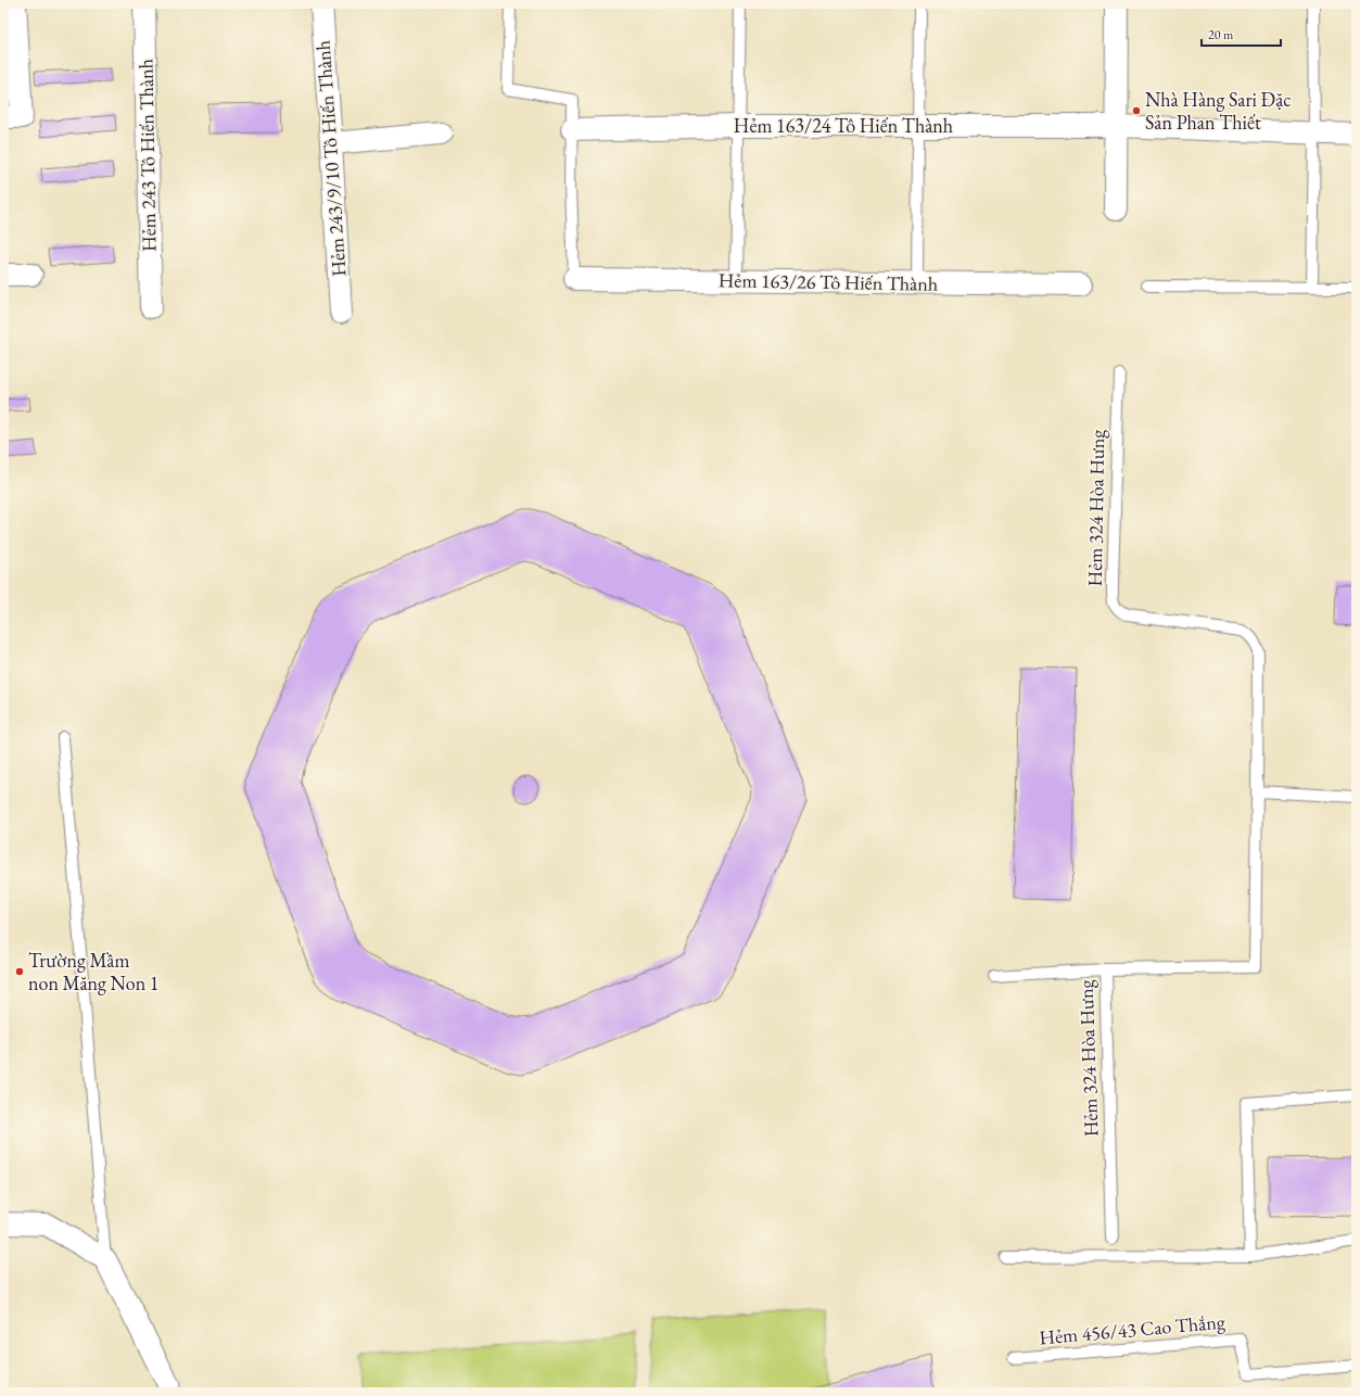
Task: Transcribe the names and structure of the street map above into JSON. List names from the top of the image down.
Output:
{
  "streets": {
    "street": [
      "Hẻm 163/24 Tô Hiến Thành",
      "Hẻm 243 Tô Hiến Thành",
      "Hẻm 243/9/10 Tô Hiến Thành",
      "Hẻm 163/26 Tô Hiến Thành"
    ],
    "lane": ["Hẻm 324 Hòa Hưng", "Hẻm 456/43 Cao Thắng"]
  },
  "places": ["Nhà Hàng Sari Đặc Sản Phan Thiết", "Trường Mầm non Măng Non 1"],
  "scale_bar": "20 m"
}
